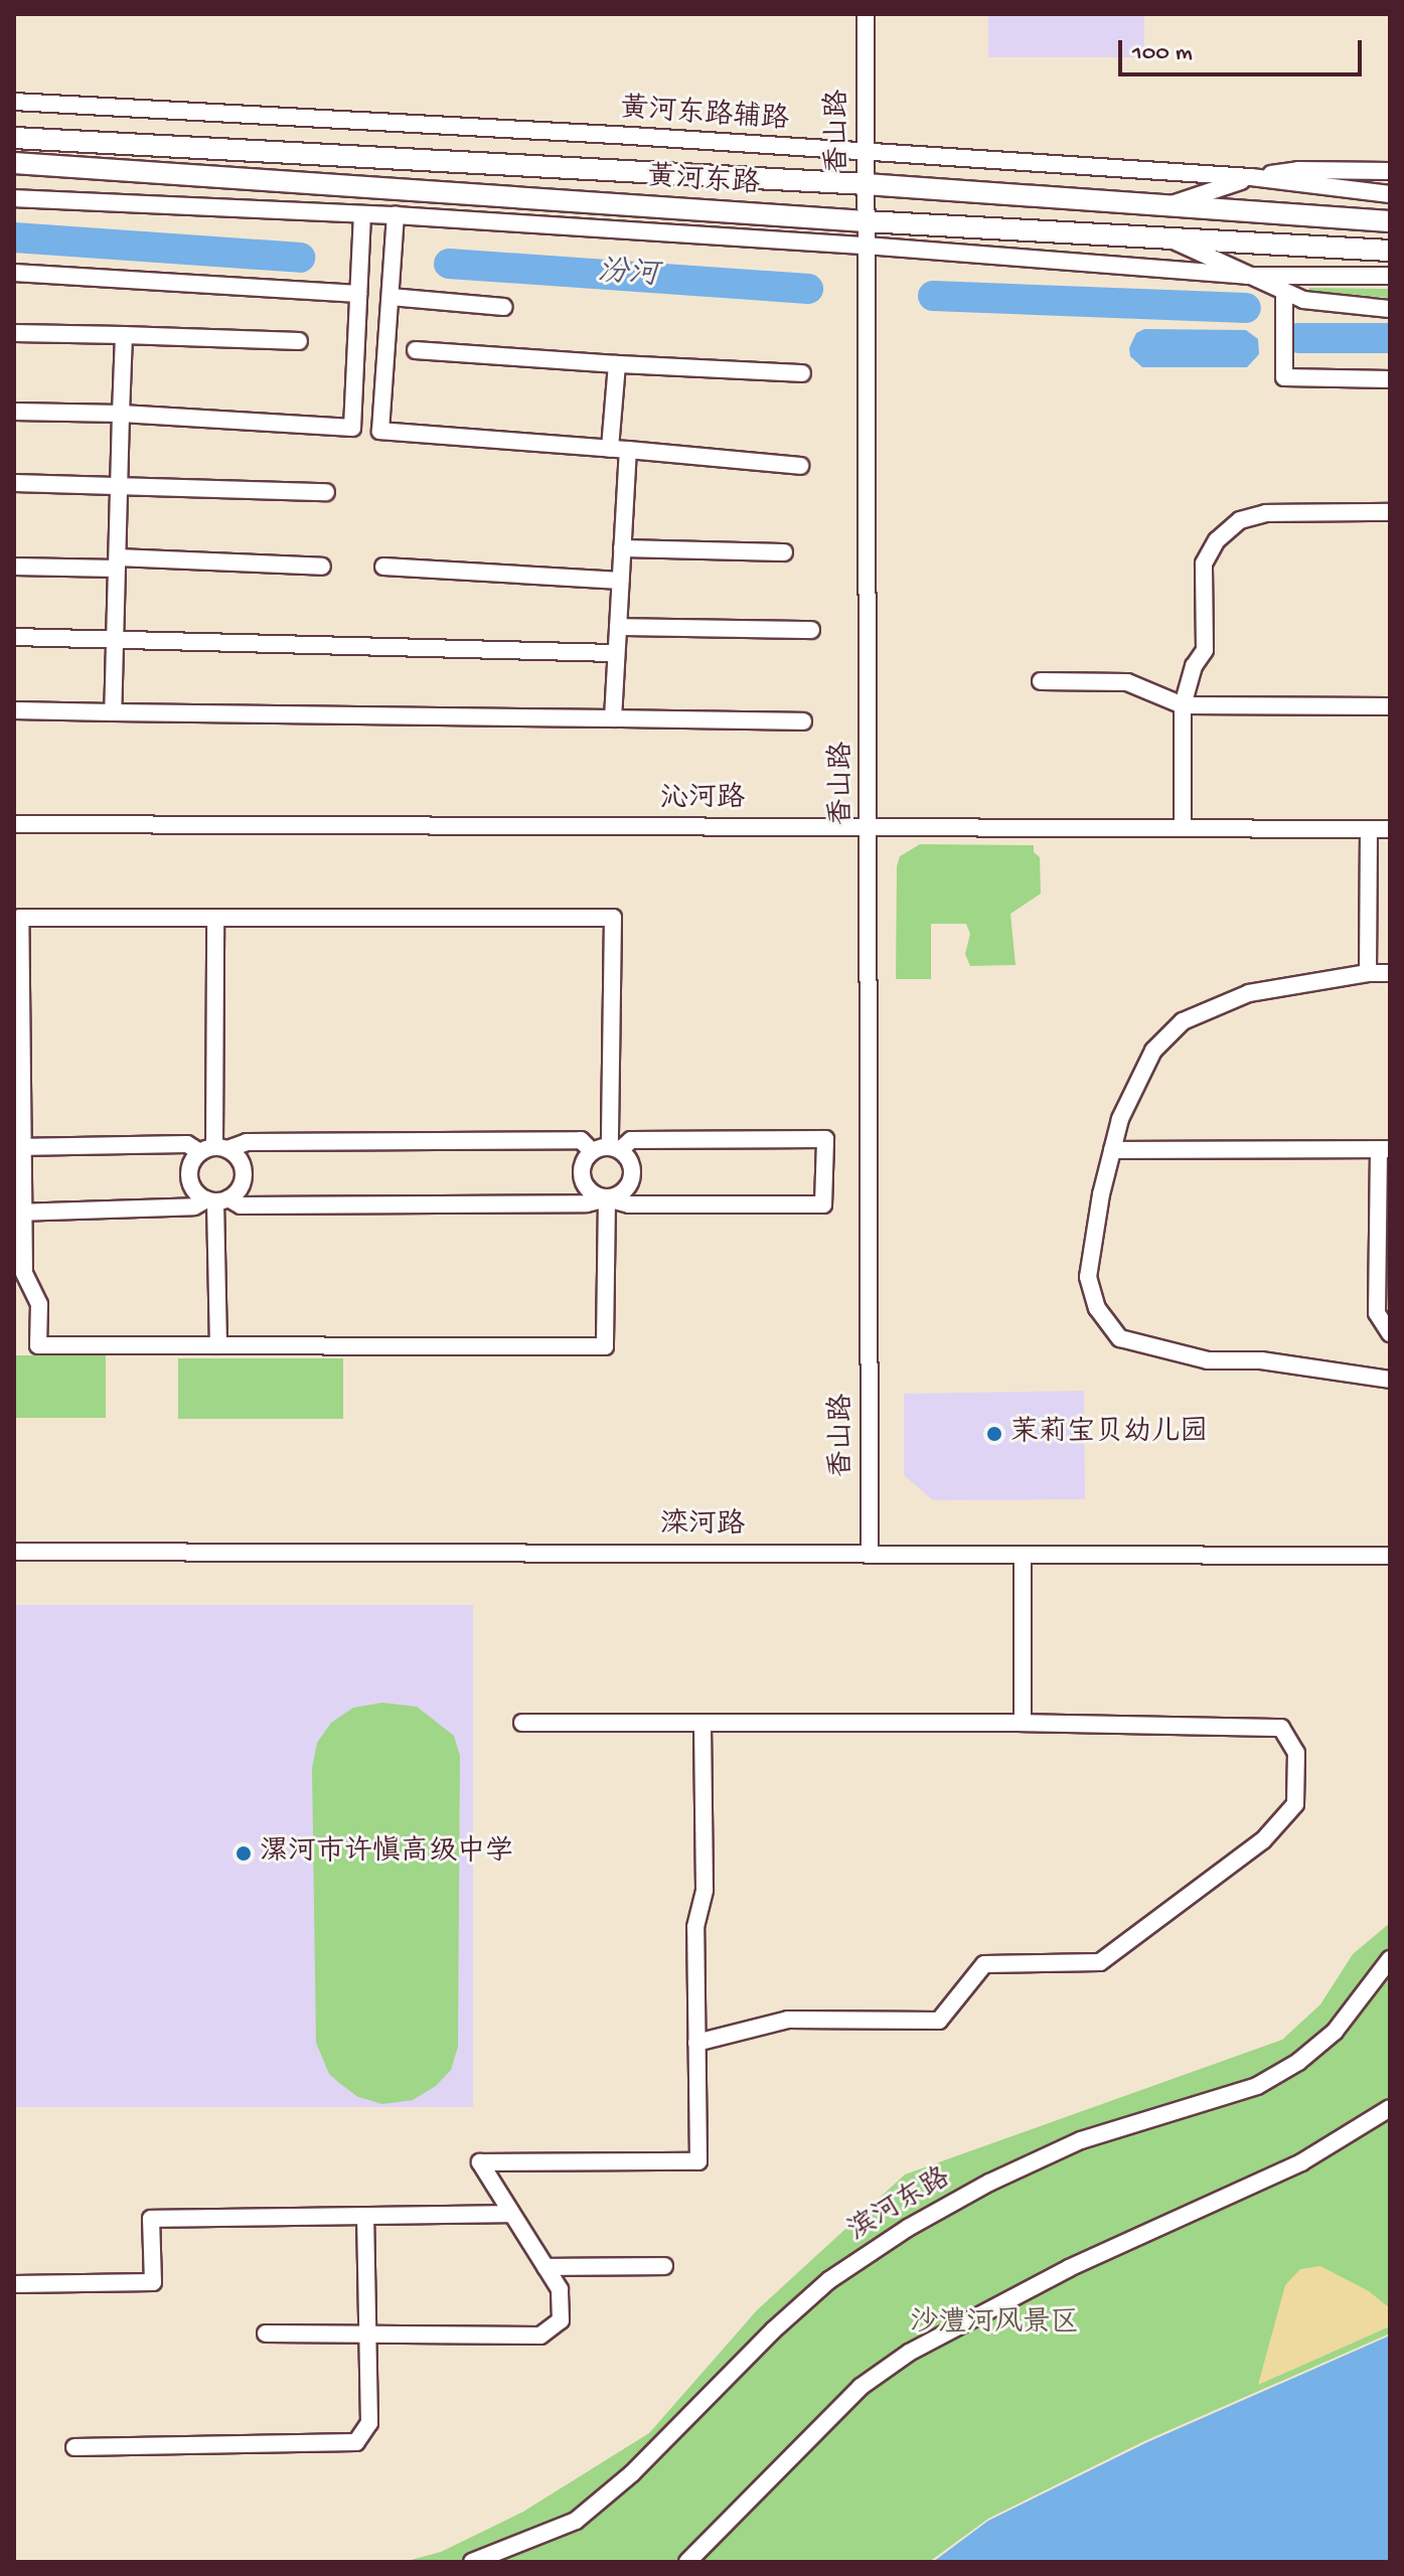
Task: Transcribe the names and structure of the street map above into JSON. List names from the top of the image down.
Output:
{
  "streets": {
    "main road": ["黄河东路"],
    "street": [
      "黄河东路辅路",
      "香山路",
      "沁河路",
      "滦河路",
      "滨河东路"
    ]
  },
  "crossings": [
    ["黄河东路辅路", "香山路"],
    ["香山路", "黄河东路"],
    ["香山路", "沁河路"],
    ["香山路", "滦河路"]
  ],
  "water": ["汾河"],
  "parks": ["沙澧河风景区"],
  "places": ["茉莉宝贝幼儿园", "漯河市许慎高级中学"],
  "scale_bar": "100 m"
}
